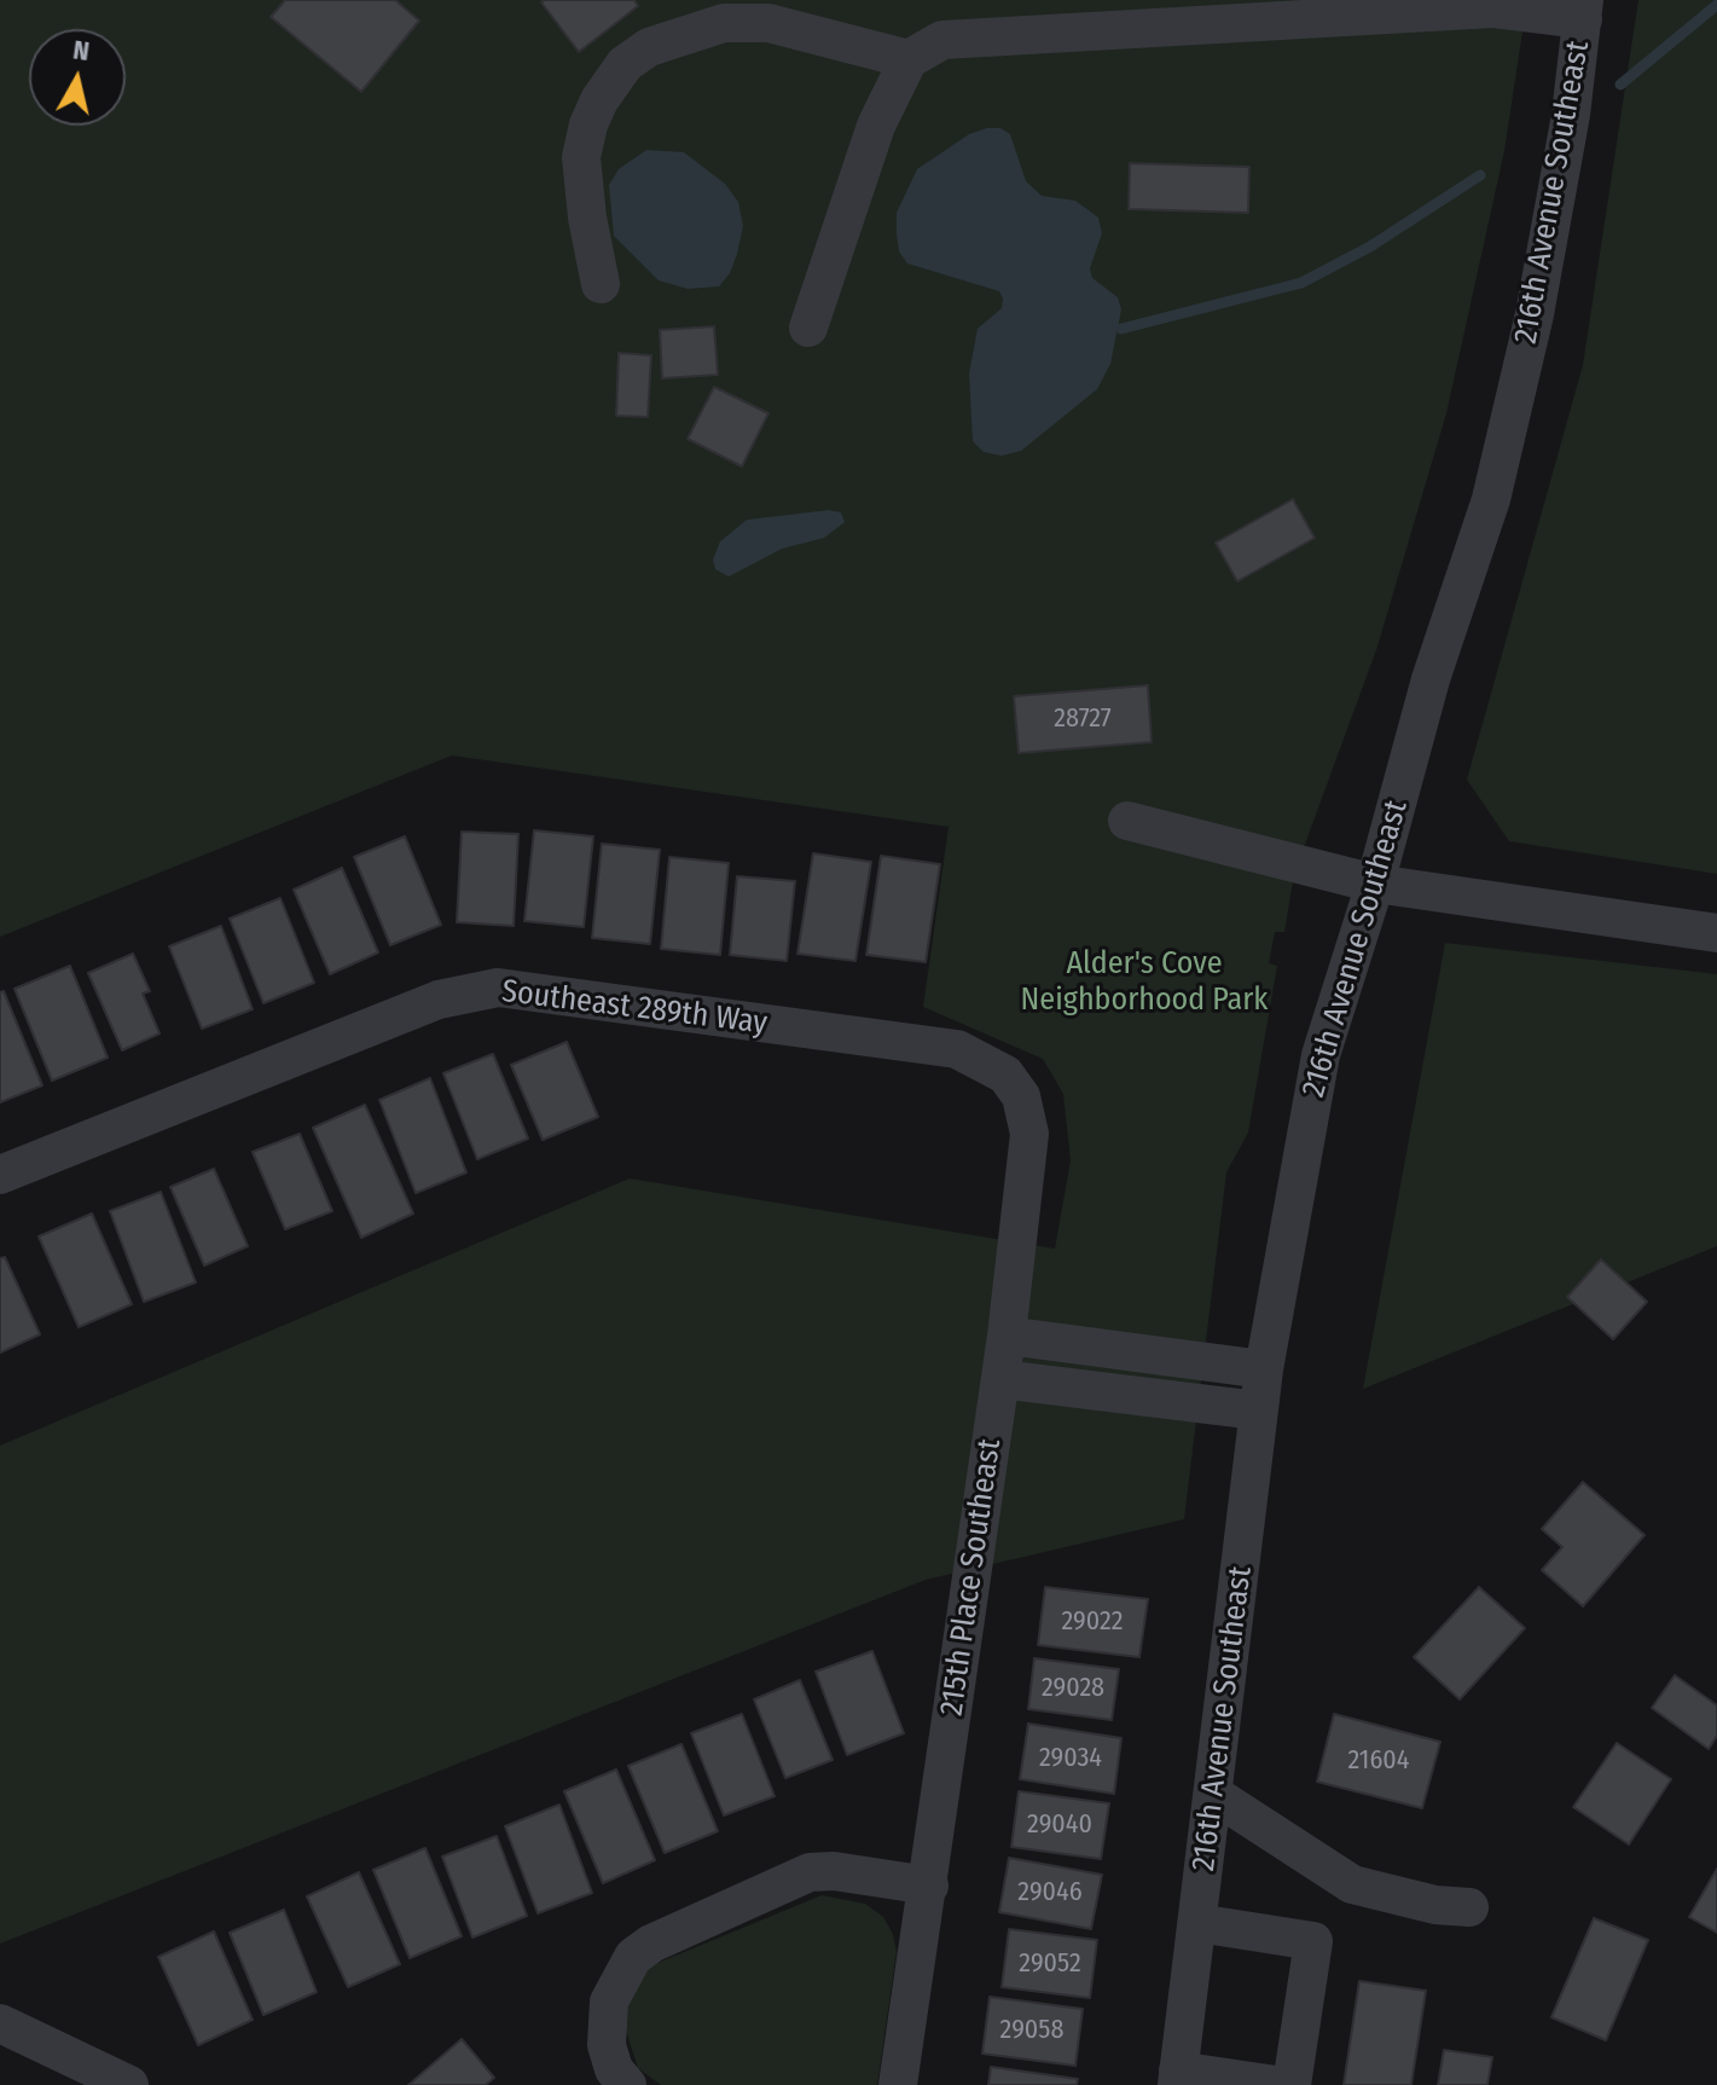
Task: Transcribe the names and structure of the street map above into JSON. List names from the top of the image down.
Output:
{
  "streets": {
    "street": ["216th Avenue Southeast", "Southeast 289th Way", "215th Place Southeast"]
  },
  "crossings": [
    ["Southeast 289th Way", "215th Place Southeast"]
  ],
  "parks": ["Alder's Cove Neighborhood Park"],
  "house_numbers": [
    "28727",
    "29022",
    "29028",
    "29034",
    "21604",
    "29040",
    "29046",
    "29052",
    "29058"
  ],
  "north": "top"
}
